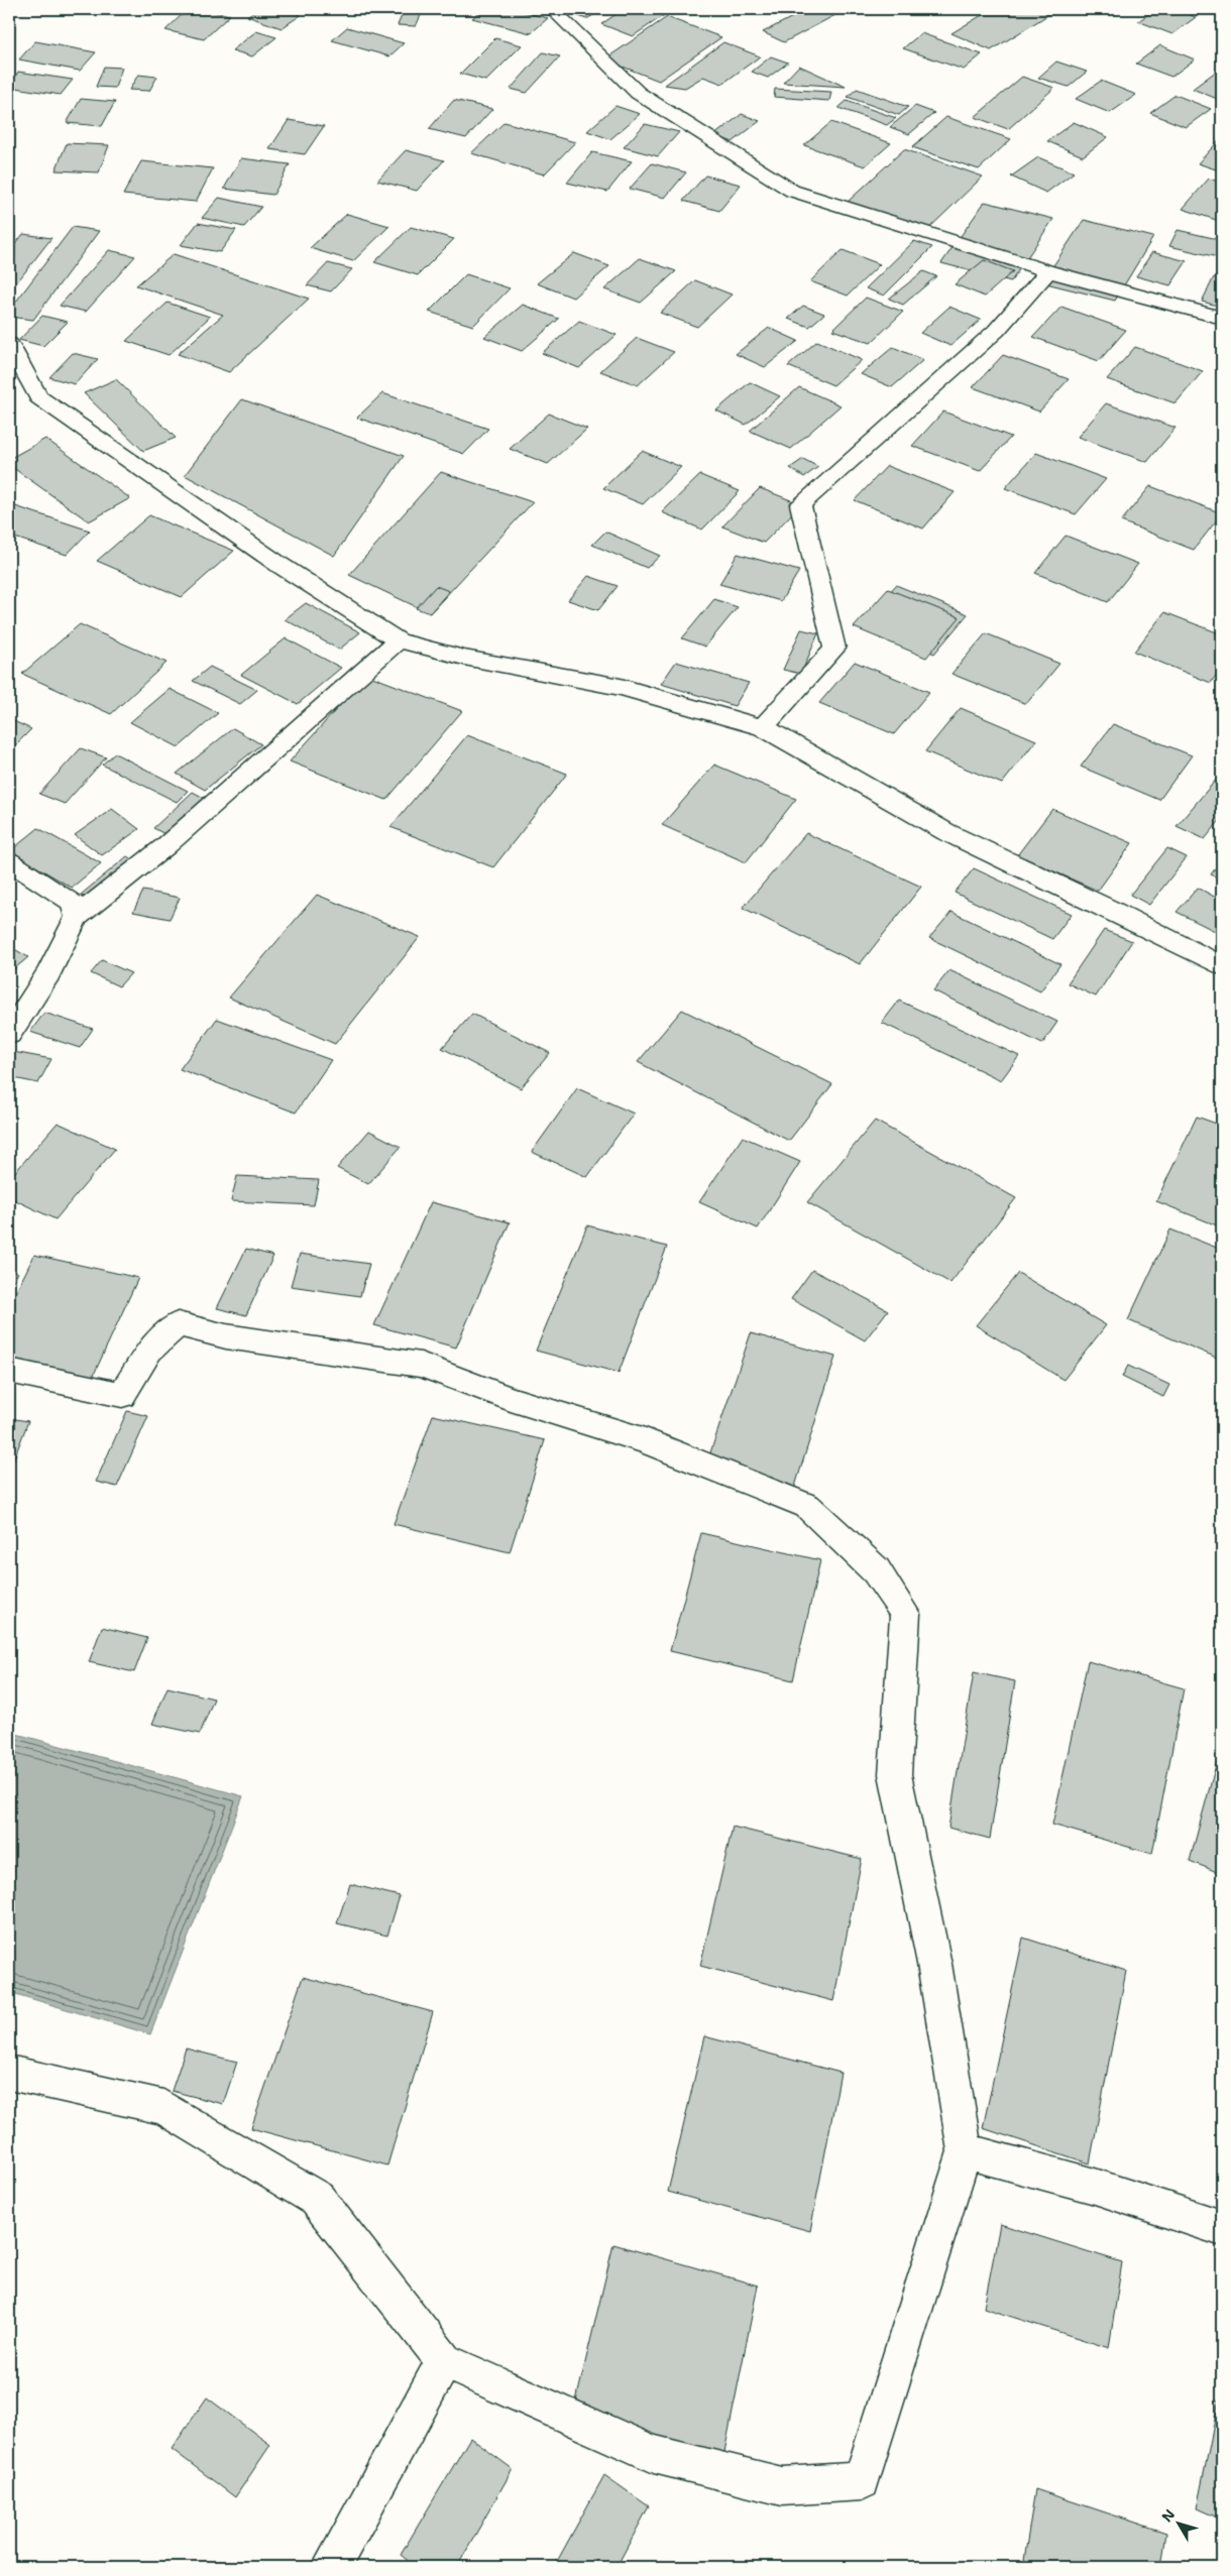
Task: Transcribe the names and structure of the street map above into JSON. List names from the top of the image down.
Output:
{
  "north": "top left"
}
